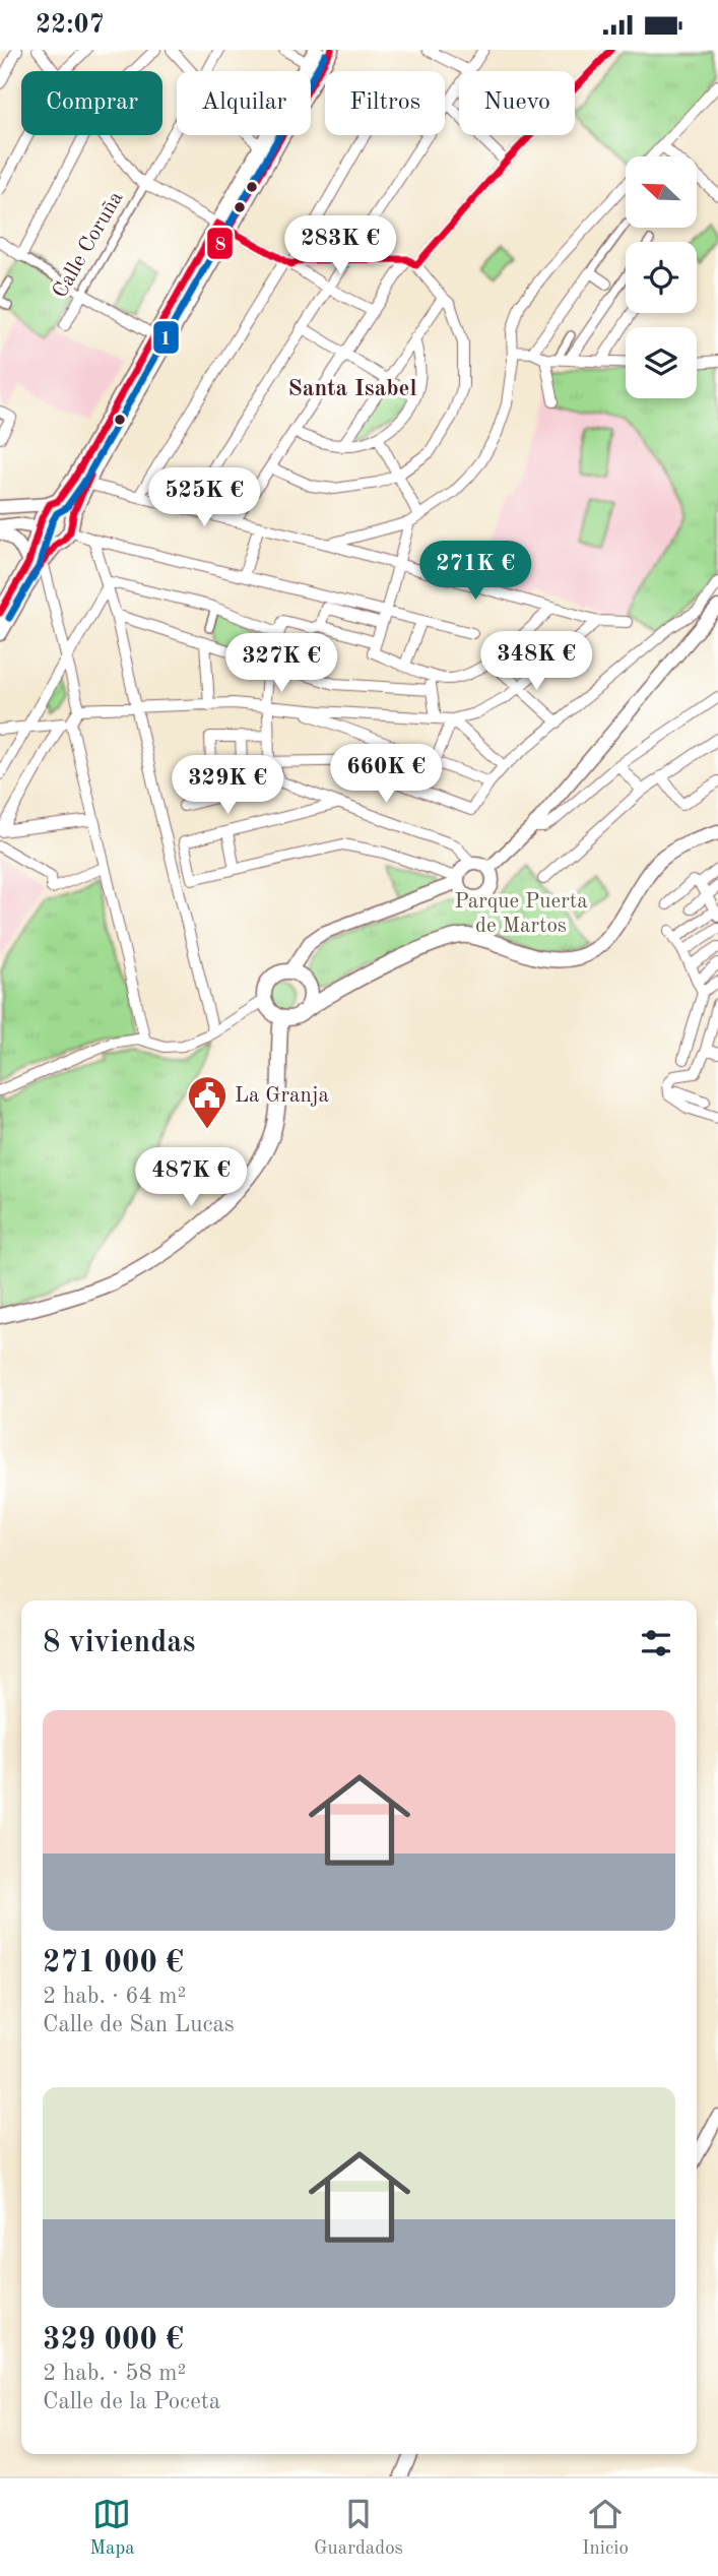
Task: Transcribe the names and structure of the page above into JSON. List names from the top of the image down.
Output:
{
  "streets": {
    "street": ["Calle Coruña"]
  },
  "districts": ["Santa Isabel"],
  "parks": ["Parque Puerta de Martos"],
  "places": {
    "public building": ["La Granja"]
  },
  "lines": ["transit line 8", "transit line 1"],
  "north": "top left",
  "page": {
    "status": "22:07",
    "chip": [
      "Comprar",
      "Alquilar",
      "Filtros",
      "Nuevo"
    ],
    "price": [
      "283K €",
      "525K €",
      "271K €",
      "348K €",
      "327K €",
      "660K €",
      "329K €",
      "487K €"
    ],
    "heading": "8 viviendas",
    "list": [
      {
        "name": "271 000 €",
        "note": "2 hab. · 64 m² · Calle de San Lucas"
      },
      {
        "name": "329 000 €",
        "note": "2 hab. · 58 m² · Calle de la Poceta"
      }
    ],
    "tabs": ["Mapa", "Guardados", "Inicio"]
  }
}
